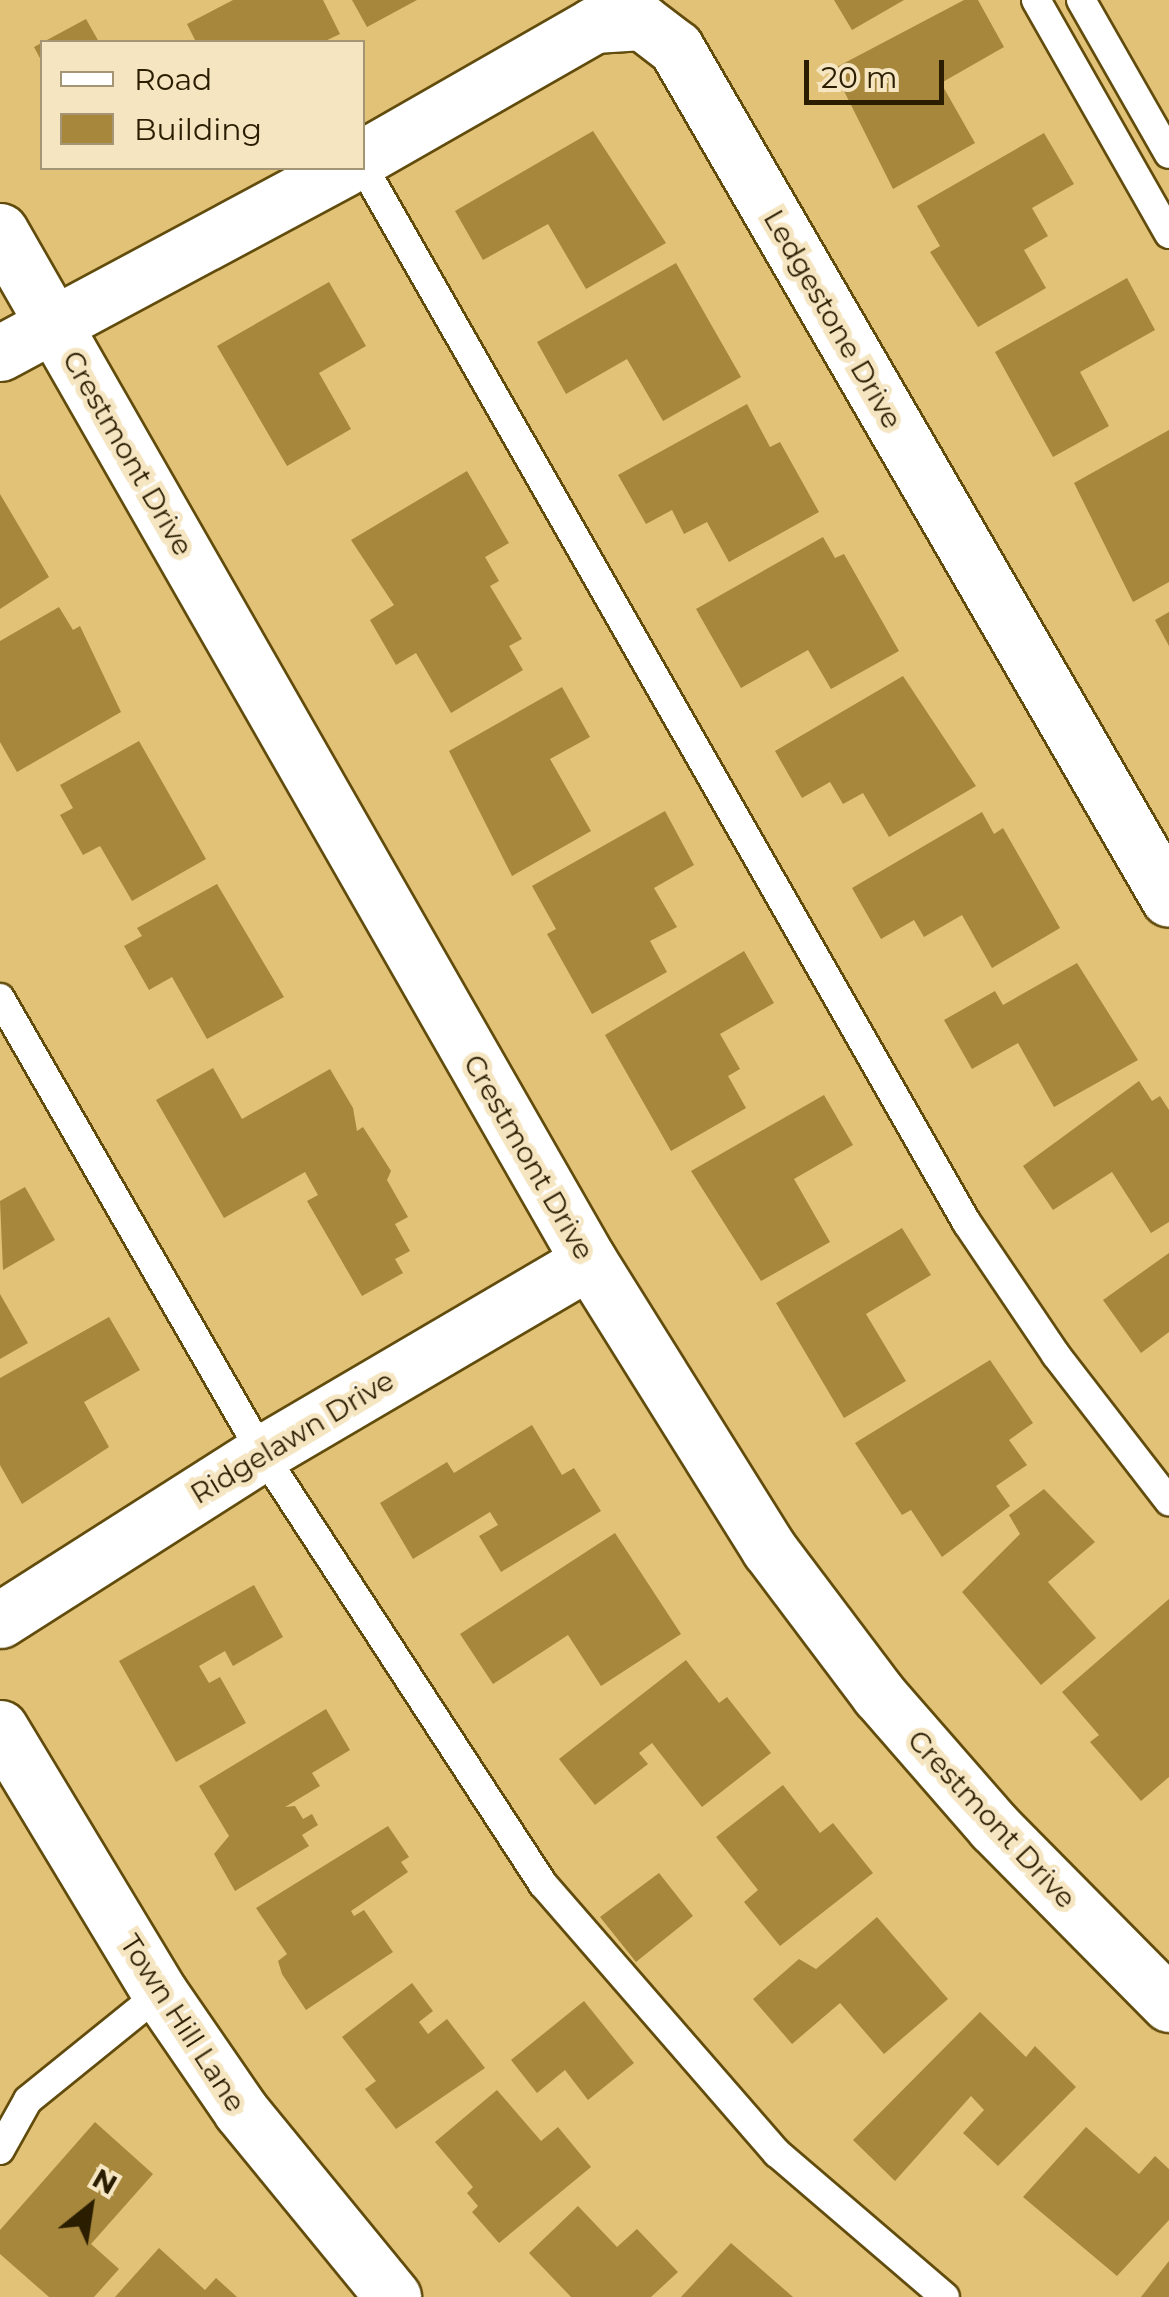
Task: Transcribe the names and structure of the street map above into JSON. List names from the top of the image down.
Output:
{
  "streets": {
    "street": [
      "Ledgestone Drive",
      "Crestmont Drive",
      "Ridgelawn Drive",
      "Town Hill Lane"
    ]
  },
  "crossings": [
    ["Crestmont Drive", "Ridgelawn Drive"]
  ],
  "legend": ["Road", "Building"],
  "scale_bar": "20 m",
  "north": "top right"
}
